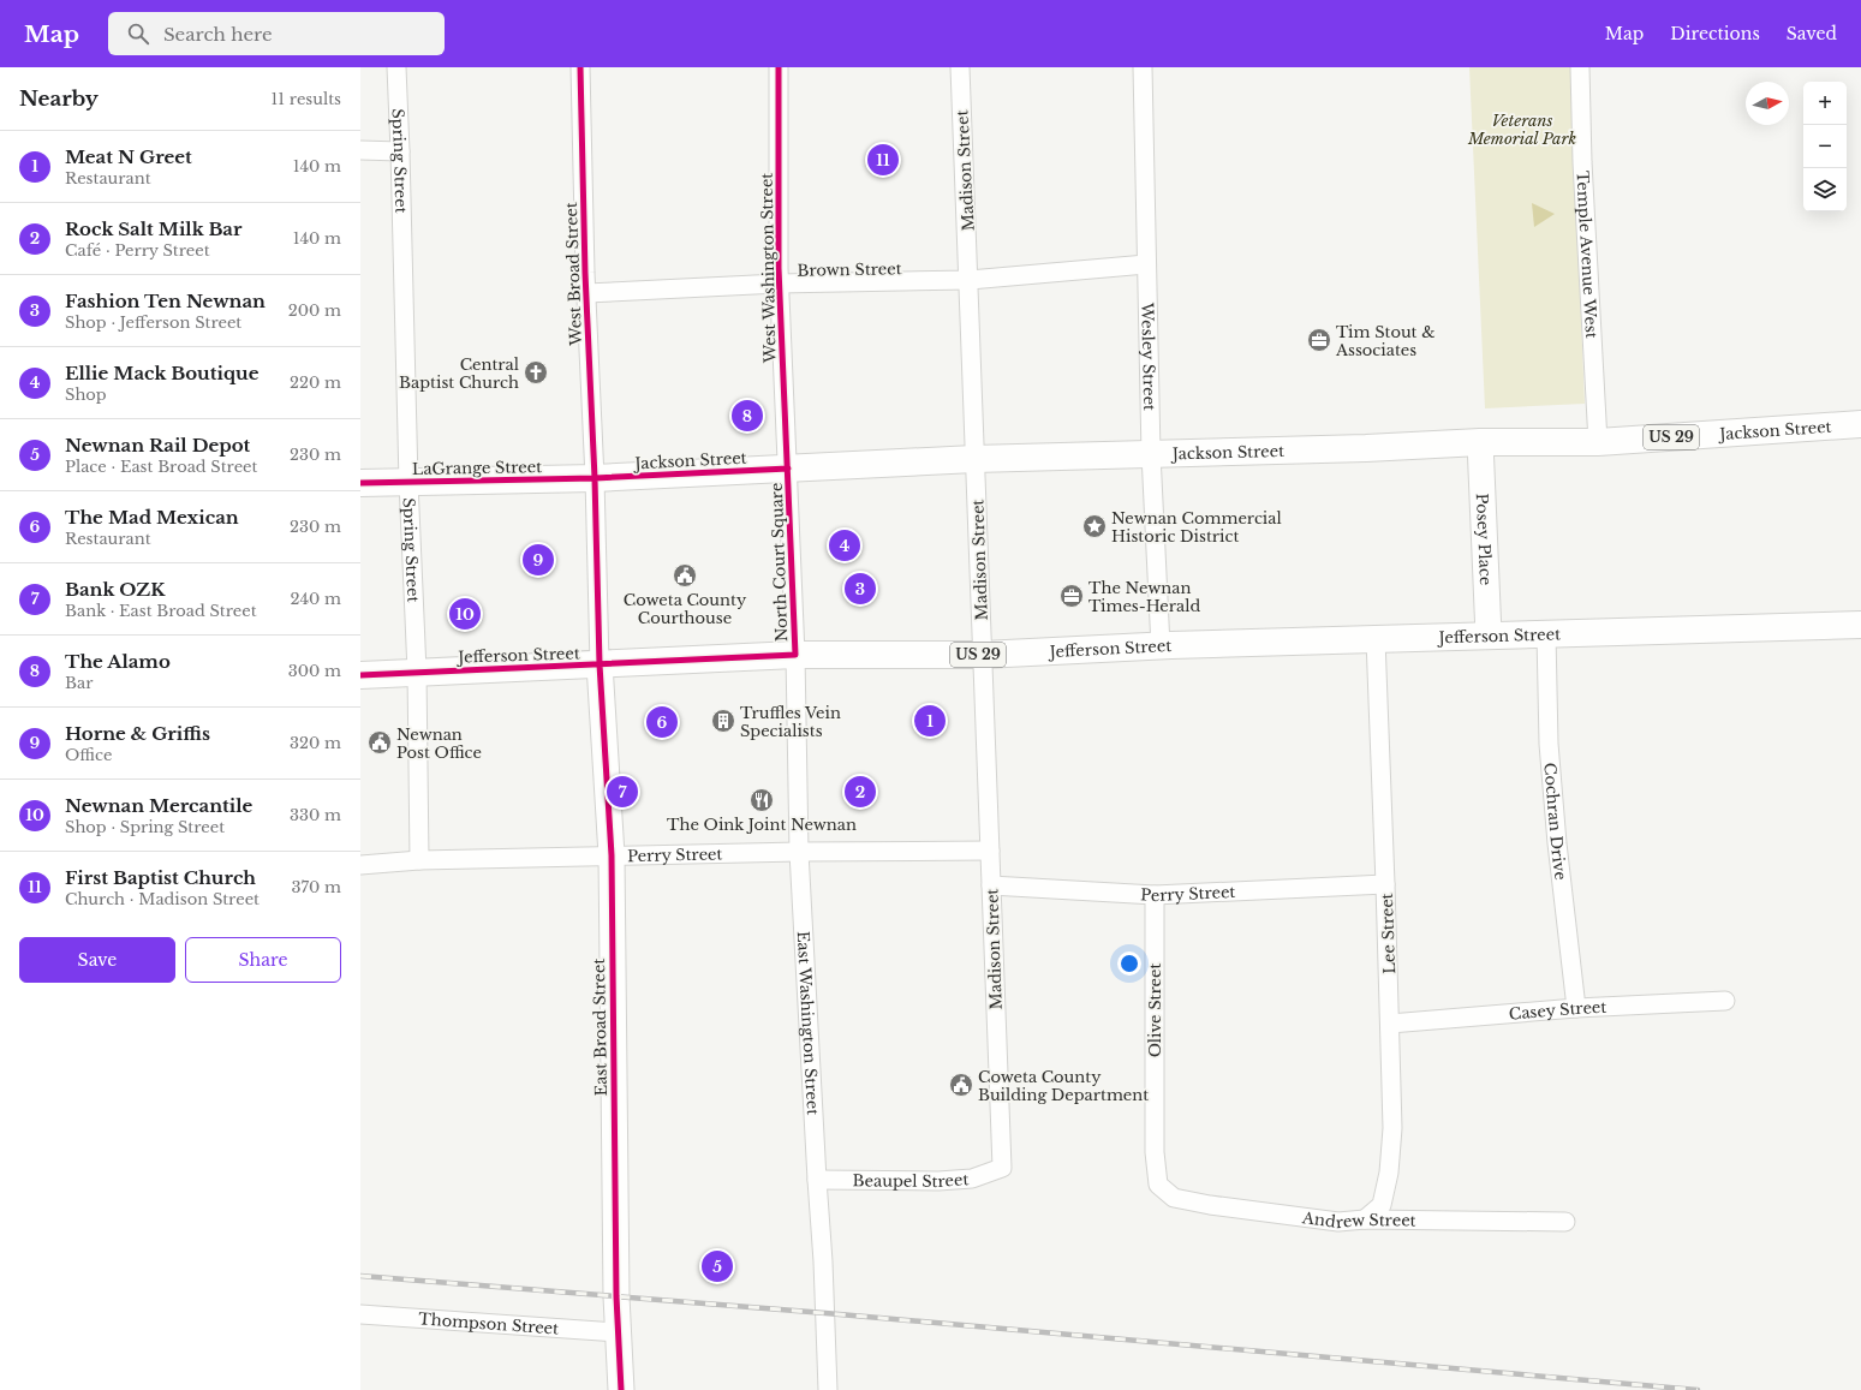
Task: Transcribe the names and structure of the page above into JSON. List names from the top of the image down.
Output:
{
  "streets": {
    "main road": [
      "Jackson Street",
      "US 29",
      "LaGrange Street",
      "Jefferson Street"
    ],
    "street": [
      "Spring Street",
      "Madison Street",
      "Temple Avenue West",
      "West Washington Street",
      "Brown Street",
      "West Broad Street",
      "Wesley Street",
      "Posey Place",
      "North Court Square",
      "Cochran Drive",
      "Perry Street",
      "Lee Street",
      "Olive Street",
      "Casey Street",
      "East Washington Street",
      "East Broad Street",
      "Beaupel Street",
      "Andrew Street",
      "Thompson Street"
    ]
  },
  "crossings": [
    ["Spring Street", "LaGrange Street"],
    ["Spring Street", "Jefferson Street"],
    ["Spring Street", "Perry Street"],
    ["Madison Street", "Brown Street"],
    ["Madison Street", "Jackson Street"],
    ["Madison Street", "Jefferson Street"],
    ["Madison Street", "Perry Street"],
    ["Madison Street", "Beaupel Street"],
    ["Temple Avenue West", "Jackson Street"],
    ["West Washington Street", "Brown Street"],
    ["West Washington Street", "Jackson Street"],
    ["West Washington Street", "North Court Square"],
    ["Brown Street", "West Broad Street"],
    ["Brown Street", "Wesley Street"],
    ["West Broad Street", "Jackson Street"],
    ["West Broad Street", "LaGrange Street"],
    ["West Broad Street", "Jefferson Street"],
    ["West Broad Street", "East Broad Street"],
    ["Wesley Street", "Jackson Street"],
    ["Wesley Street", "Jefferson Street"],
    ["Jackson Street", "LaGrange Street"],
    ["Jackson Street", "Posey Place"],
    ["Jackson Street", "North Court Square"],
    ["Posey Place", "Jefferson Street"],
    ["North Court Square", "Jefferson Street"],
    ["North Court Square", "East Washington Street"],
    ["Jefferson Street", "Cochran Drive"],
    ["Jefferson Street", "Lee Street"],
    ["Jefferson Street", "East Washington Street"],
    ["Jefferson Street", "East Broad Street"],
    ["Cochran Drive", "Casey Street"],
    ["Perry Street", "Lee Street"],
    ["Perry Street", "Olive Street"],
    ["Perry Street", "East Washington Street"],
    ["Perry Street", "East Broad Street"],
    ["Lee Street", "Casey Street"],
    ["Lee Street", "Andrew Street"],
    ["Olive Street", "Andrew Street"],
    ["East Washington Street", "Beaupel Street"],
    ["East Broad Street", "Thompson Street"]
  ],
  "parks": ["Veterans Memorial Park"],
  "places": {
    "office": ["Tim Stout & Associates", "The Newnan Times-Herald"],
    "church": ["Central Baptist Church"],
    "place": ["Newnan Commercial Historic District"],
    "public building": ["Coweta County Courthouse", "Newnan Post Office", "Coweta County Building Department"],
    "building": ["Truffles Vein Specialists"],
    "restaurant": ["The Oink Joint Newnan"]
  },
  "north": "right",
  "page": {
    "header": "Map",
    "search": "Search here",
    "nav": ["Map", "Directions", "Saved"],
    "heading": ["Nearby", "11 results"],
    "map_buttons": ["+", "−"],
    "list": [
      {
        "mark": "1",
        "name": "Meat N Greet",
        "note": "Restaurant",
        "value": "140 m"
      },
      {
        "mark": "2",
        "name": "Rock Salt Milk Bar",
        "note": "Café · Perry Street",
        "value": "140 m"
      },
      {
        "mark": "3",
        "name": "Fashion Ten Newnan",
        "note": "Shop · Jefferson Street",
        "value": "200 m"
      },
      {
        "mark": "4",
        "name": "Ellie Mack Boutique",
        "note": "Shop",
        "value": "220 m"
      },
      {
        "mark": "5",
        "name": "Newnan Rail Depot",
        "note": "Place · East Broad Street",
        "value": "230 m"
      },
      {
        "mark": "6",
        "name": "The Mad Mexican",
        "note": "Restaurant",
        "value": "230 m"
      },
      {
        "mark": "7",
        "name": "Bank OZK",
        "note": "Bank · East Broad Street",
        "value": "240 m"
      },
      {
        "mark": "8",
        "name": "The Alamo",
        "note": "Bar",
        "value": "300 m"
      },
      {
        "mark": "9",
        "name": "Horne & Griffis",
        "note": "Office",
        "value": "320 m"
      },
      {
        "mark": "10",
        "name": "Newnan Mercantile",
        "note": "Shop · Spring Street",
        "value": "330 m"
      },
      {
        "mark": "11",
        "name": "First Baptist Church",
        "note": "Church · Madison Street",
        "value": "370 m"
      }
    ],
    "pins": [
      "11",
      "8",
      "4",
      "9",
      "3",
      "10",
      "1",
      "6",
      "2",
      "7",
      "5"
    ],
    "buttons": ["Save", "Share"]
  }
}
